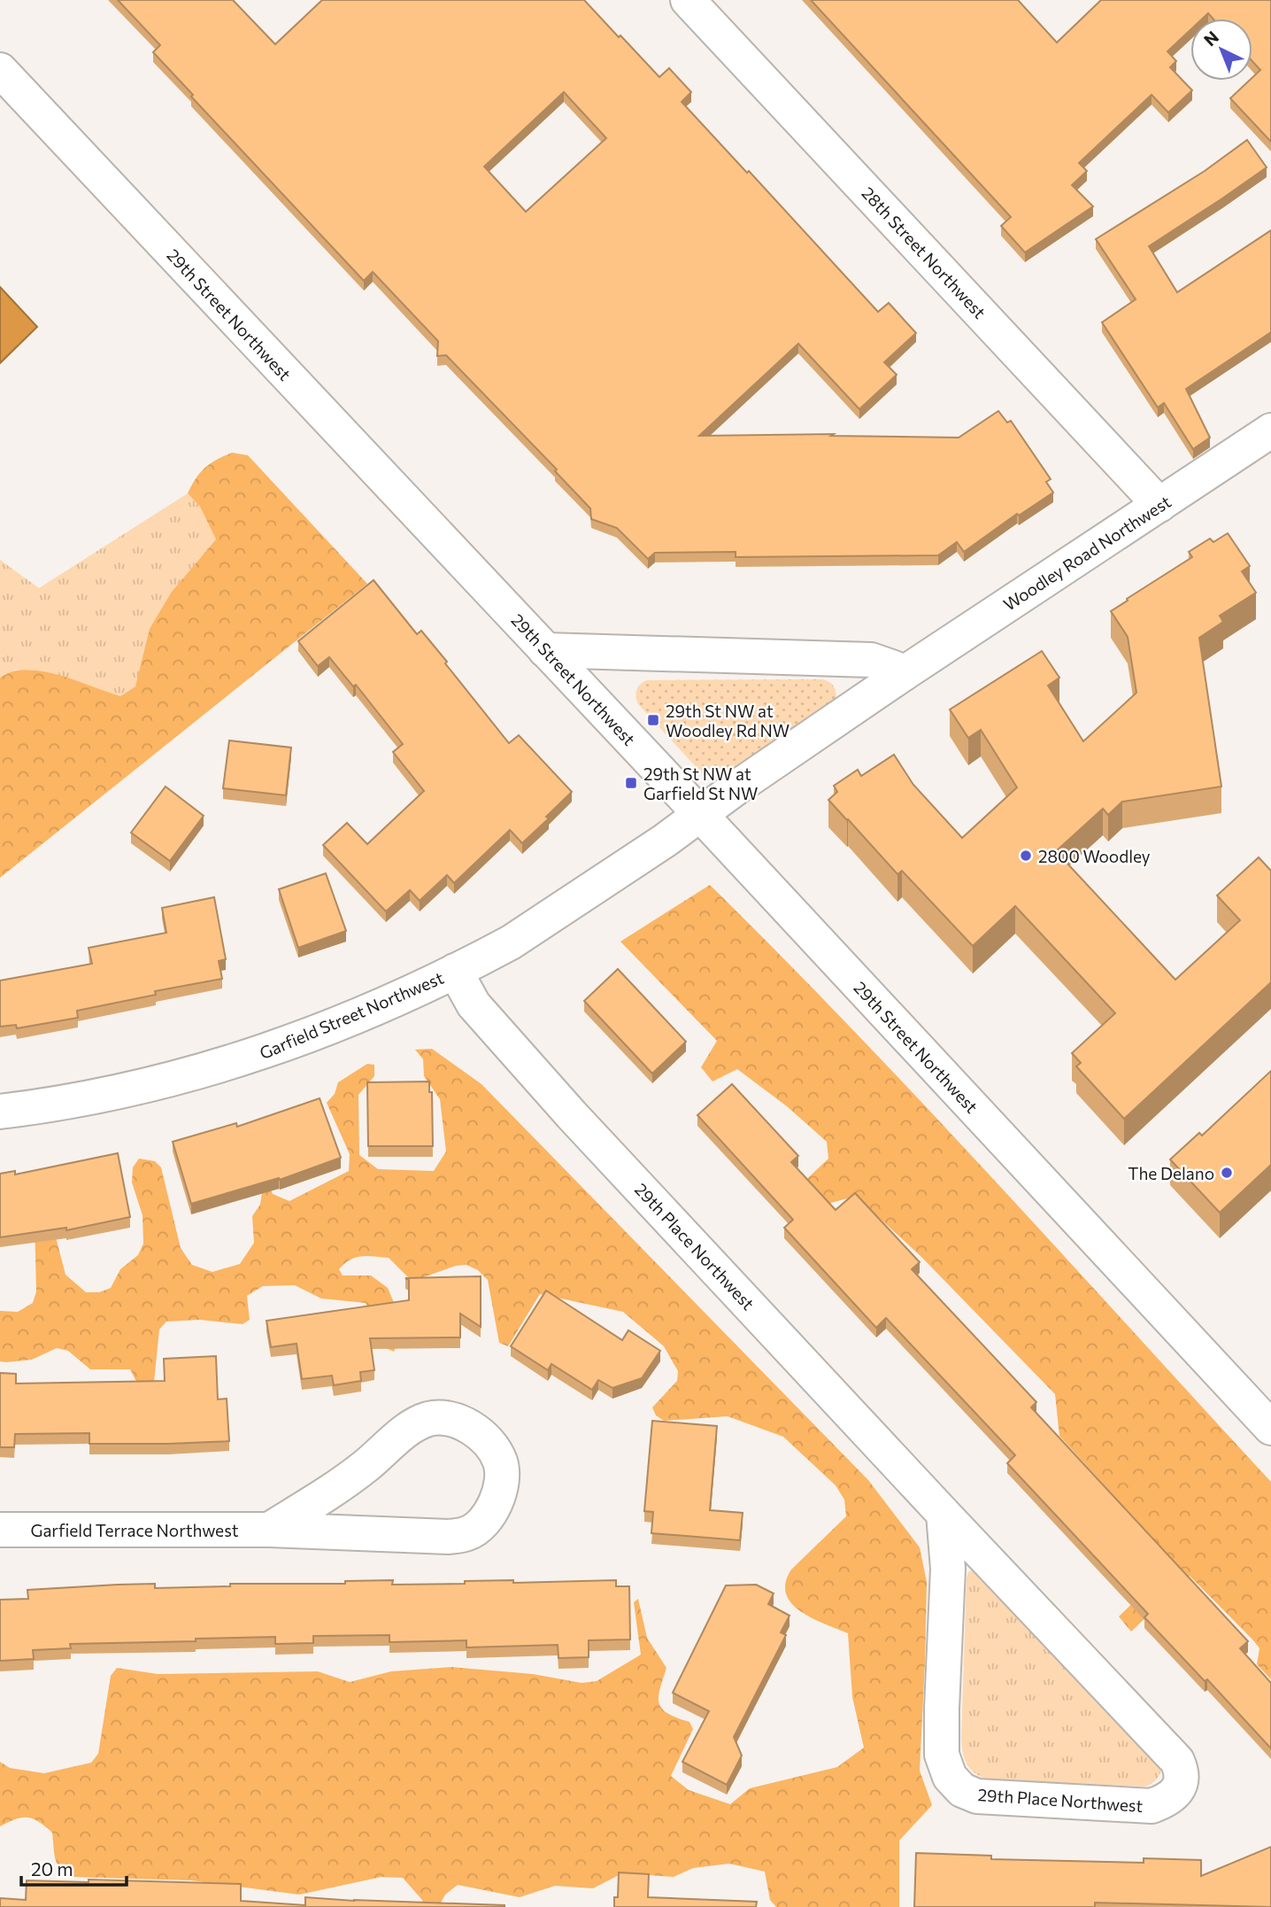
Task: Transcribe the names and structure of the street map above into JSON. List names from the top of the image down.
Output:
{
  "streets": {
    "street": [
      "28th Street Northwest",
      "29th Street Northwest",
      "Woodley Road Northwest",
      "Garfield Street Northwest",
      "29th Place Northwest",
      "Garfield Terrace Northwest"
    ]
  },
  "crossings": [
    ["28th Street Northwest", "Woodley Road Northwest"],
    ["29th Street Northwest", "Woodley Road Northwest"],
    ["29th Street Northwest", "Garfield Street Northwest"],
    ["Woodley Road Northwest", "Garfield Street Northwest"],
    ["Garfield Street Northwest", "29th Place Northwest"]
  ],
  "places": {
    "transit": ["29th St NW at Woodley Rd NW", "29th St NW at Garfield St NW"],
    "other": ["2800 Woodley", "The Delano"]
  },
  "scale_bar": "20 m",
  "north": "top left"
}
